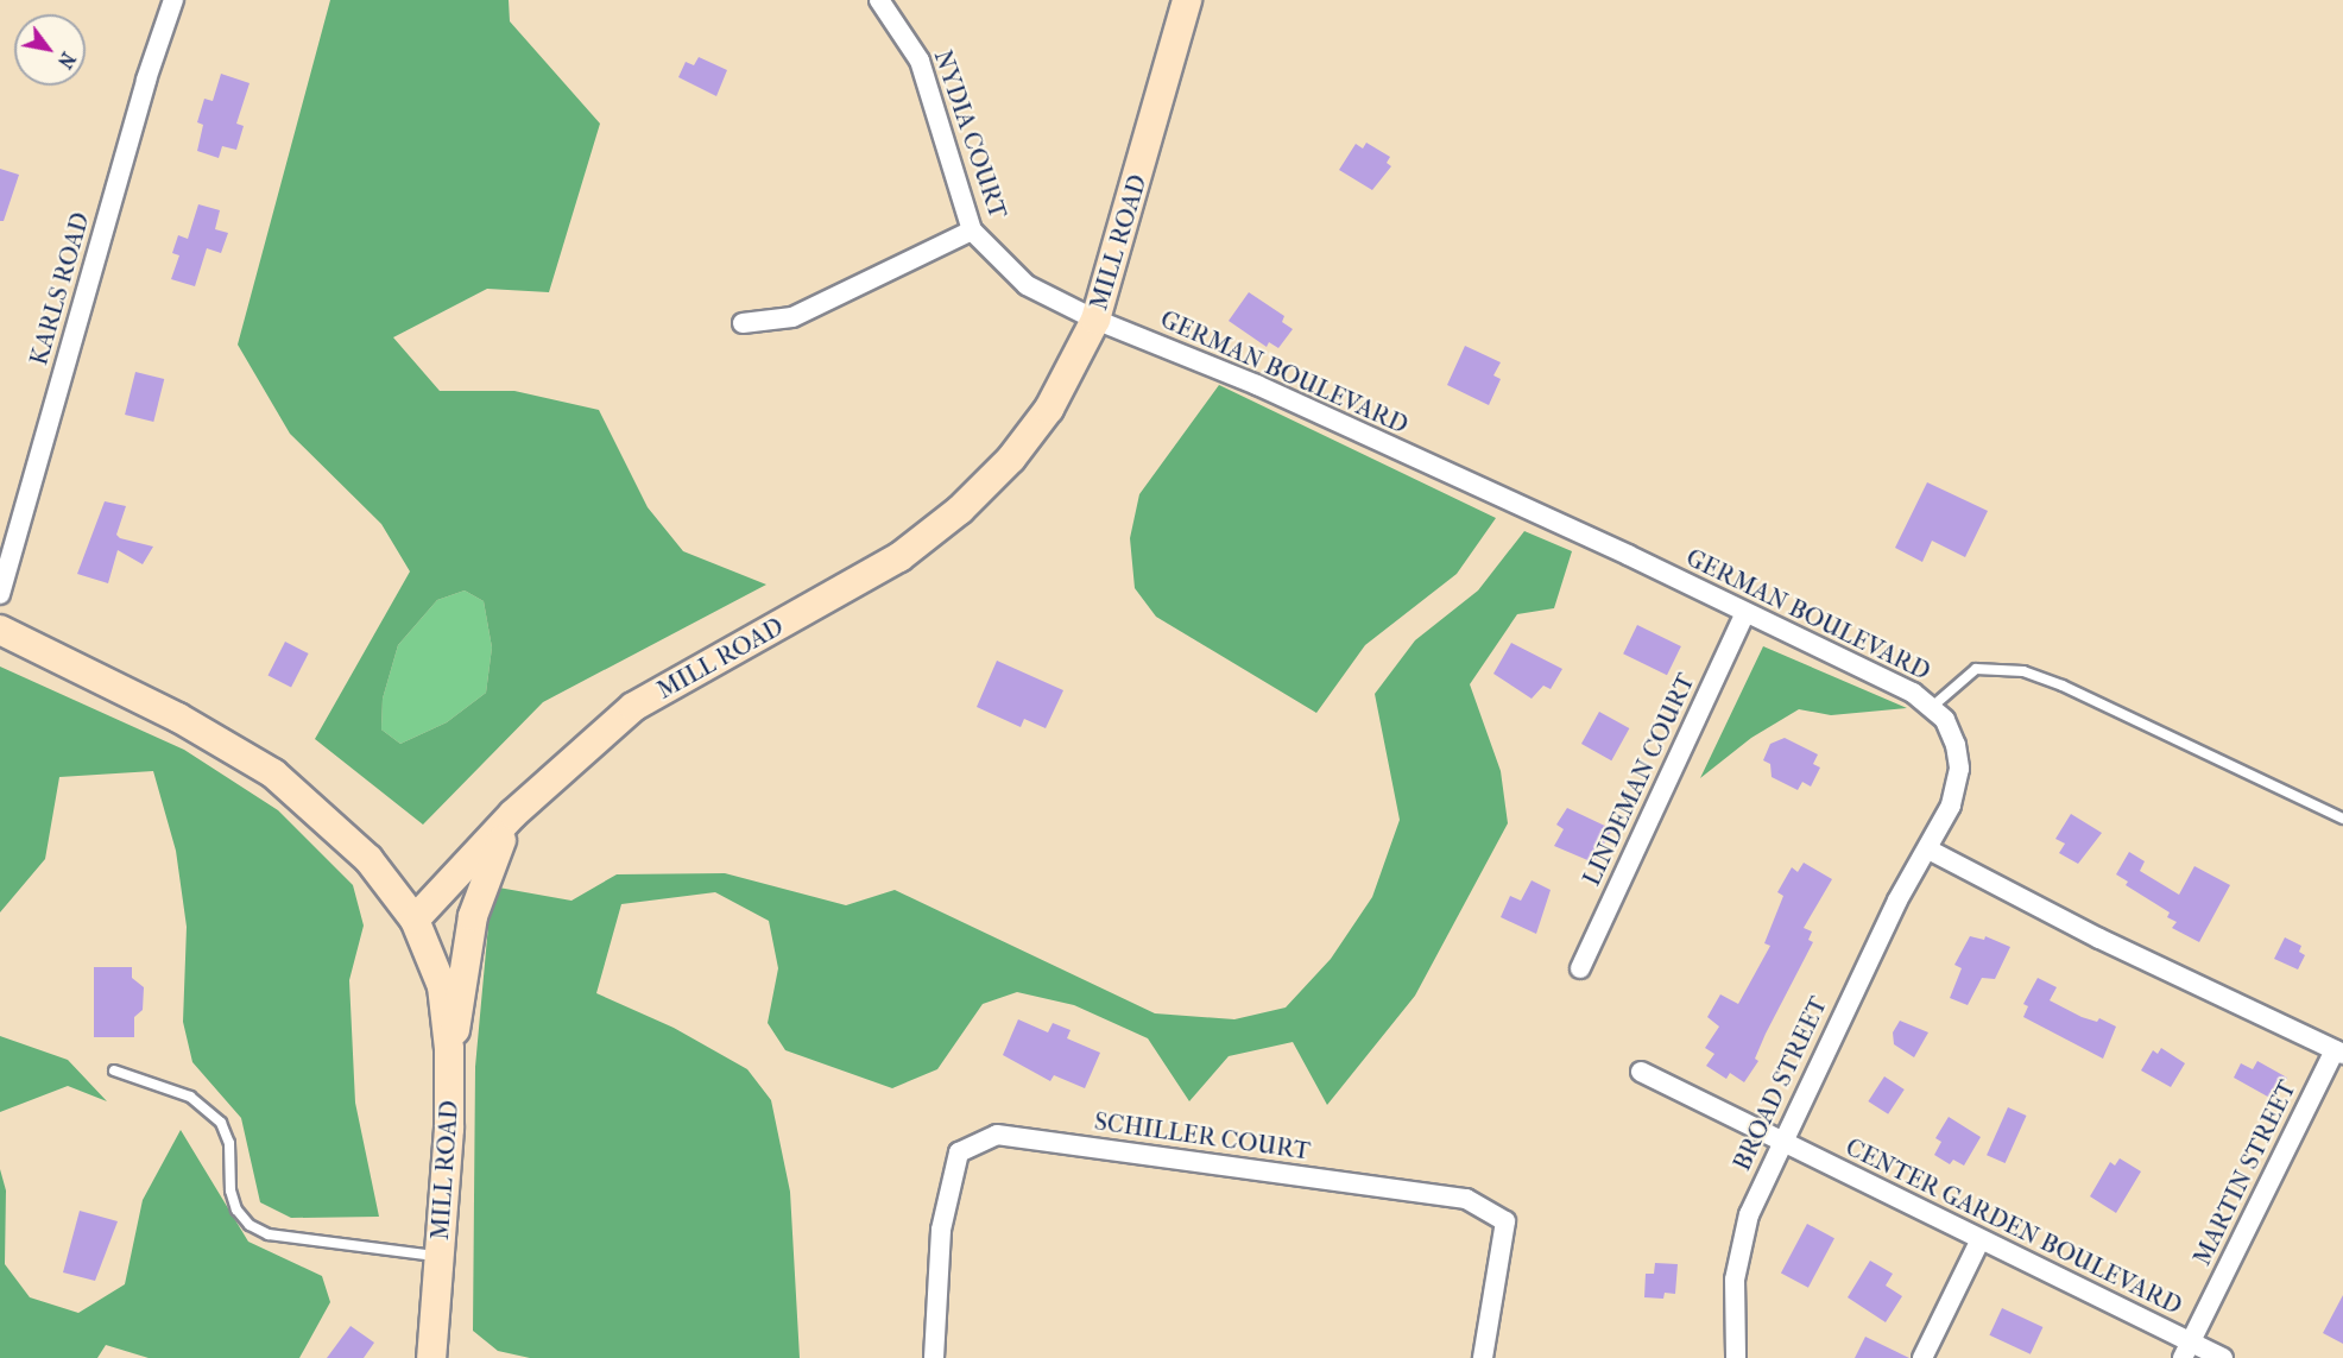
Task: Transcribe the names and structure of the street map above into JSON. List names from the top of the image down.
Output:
{
  "streets": {
    "main road": ["MILL ROAD"],
    "street": [
      "NYDIA COURT",
      "KARLS ROAD",
      "GERMAN BOULEVARD",
      "LINDEMAN COURT",
      "BROAD STREET",
      "SCHILLER COURT",
      "MARTIN STREET",
      "CENTER GARDEN BOULEVARD"
    ]
  },
  "crossings": [
    ["NYDIA COURT", "MILL ROAD"],
    ["NYDIA COURT", "GERMAN BOULEVARD"],
    ["MILL ROAD", "GERMAN BOULEVARD"],
    ["GERMAN BOULEVARD", "LINDEMAN COURT"],
    ["GERMAN BOULEVARD", "BROAD STREET"],
    ["BROAD STREET", "CENTER GARDEN BOULEVARD"],
    ["MARTIN STREET", "CENTER GARDEN BOULEVARD"]
  ],
  "north": "bottom right"
}
